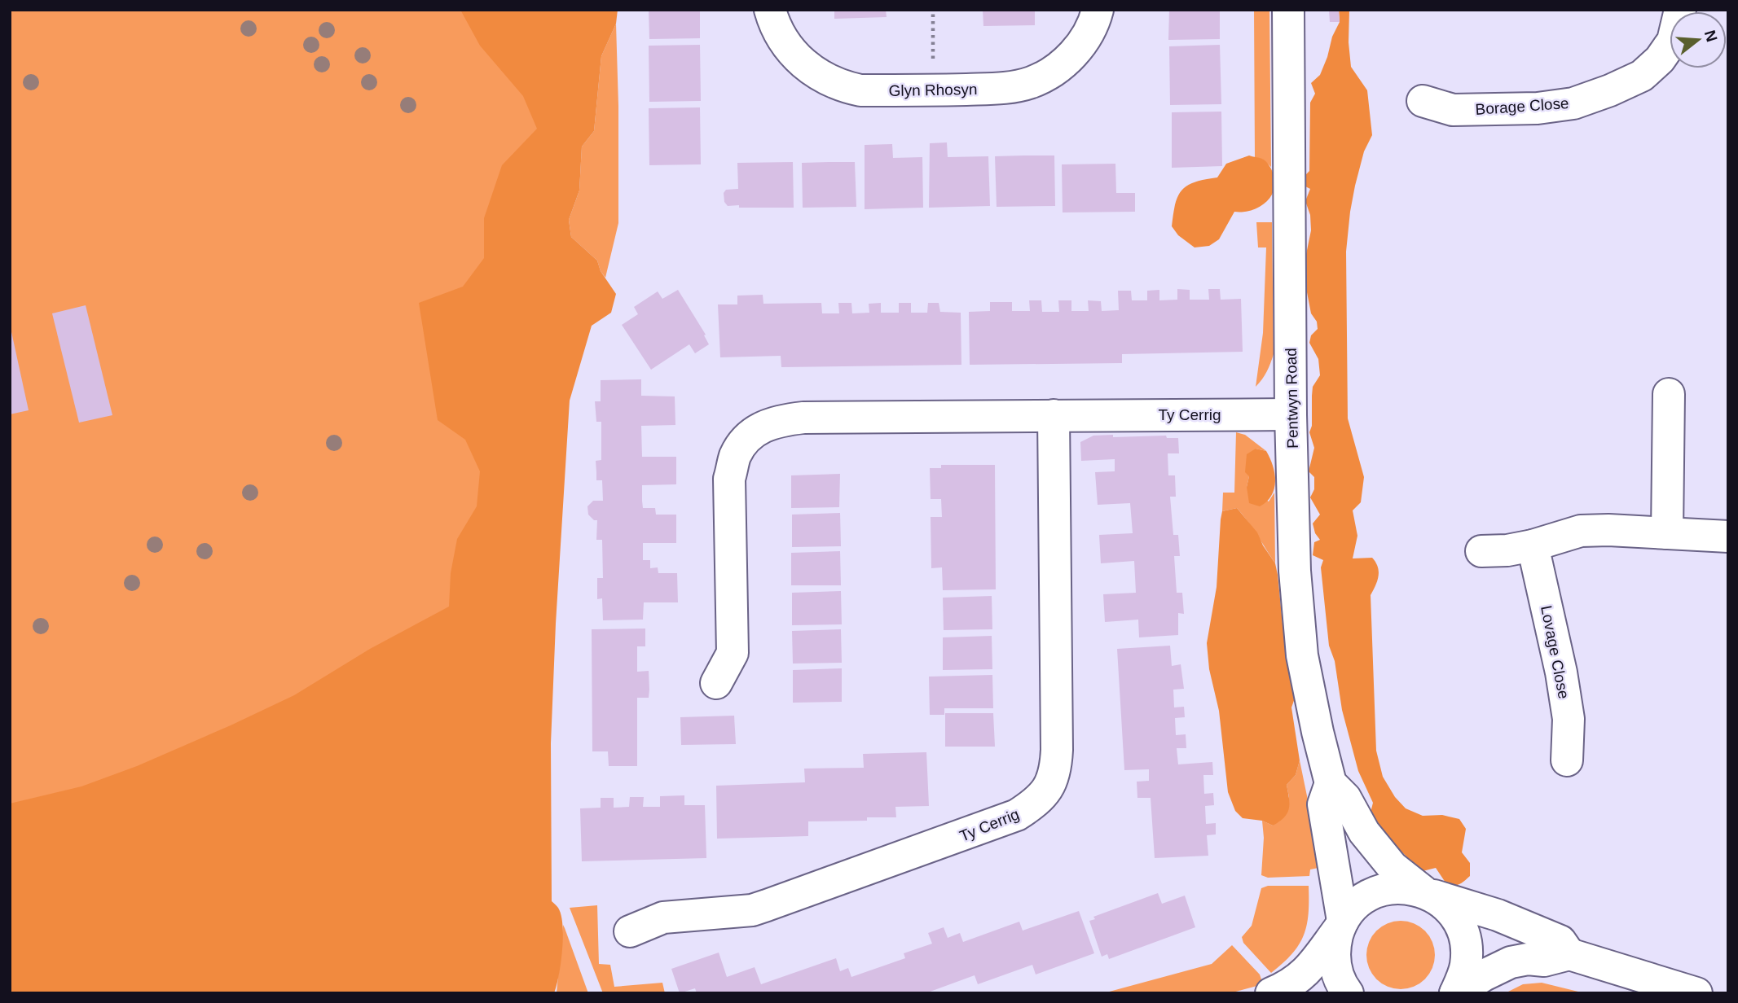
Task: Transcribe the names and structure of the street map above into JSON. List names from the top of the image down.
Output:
{
  "streets": {
    "street": [
      "Glyn Rhosyn",
      "Borage Close",
      "Pentwyn Road",
      "Ty Cerrig",
      "Lovage Close"
    ]
  },
  "crossings": [
    ["Pentwyn Road", "Ty Cerrig"]
  ],
  "north": "right"
}
